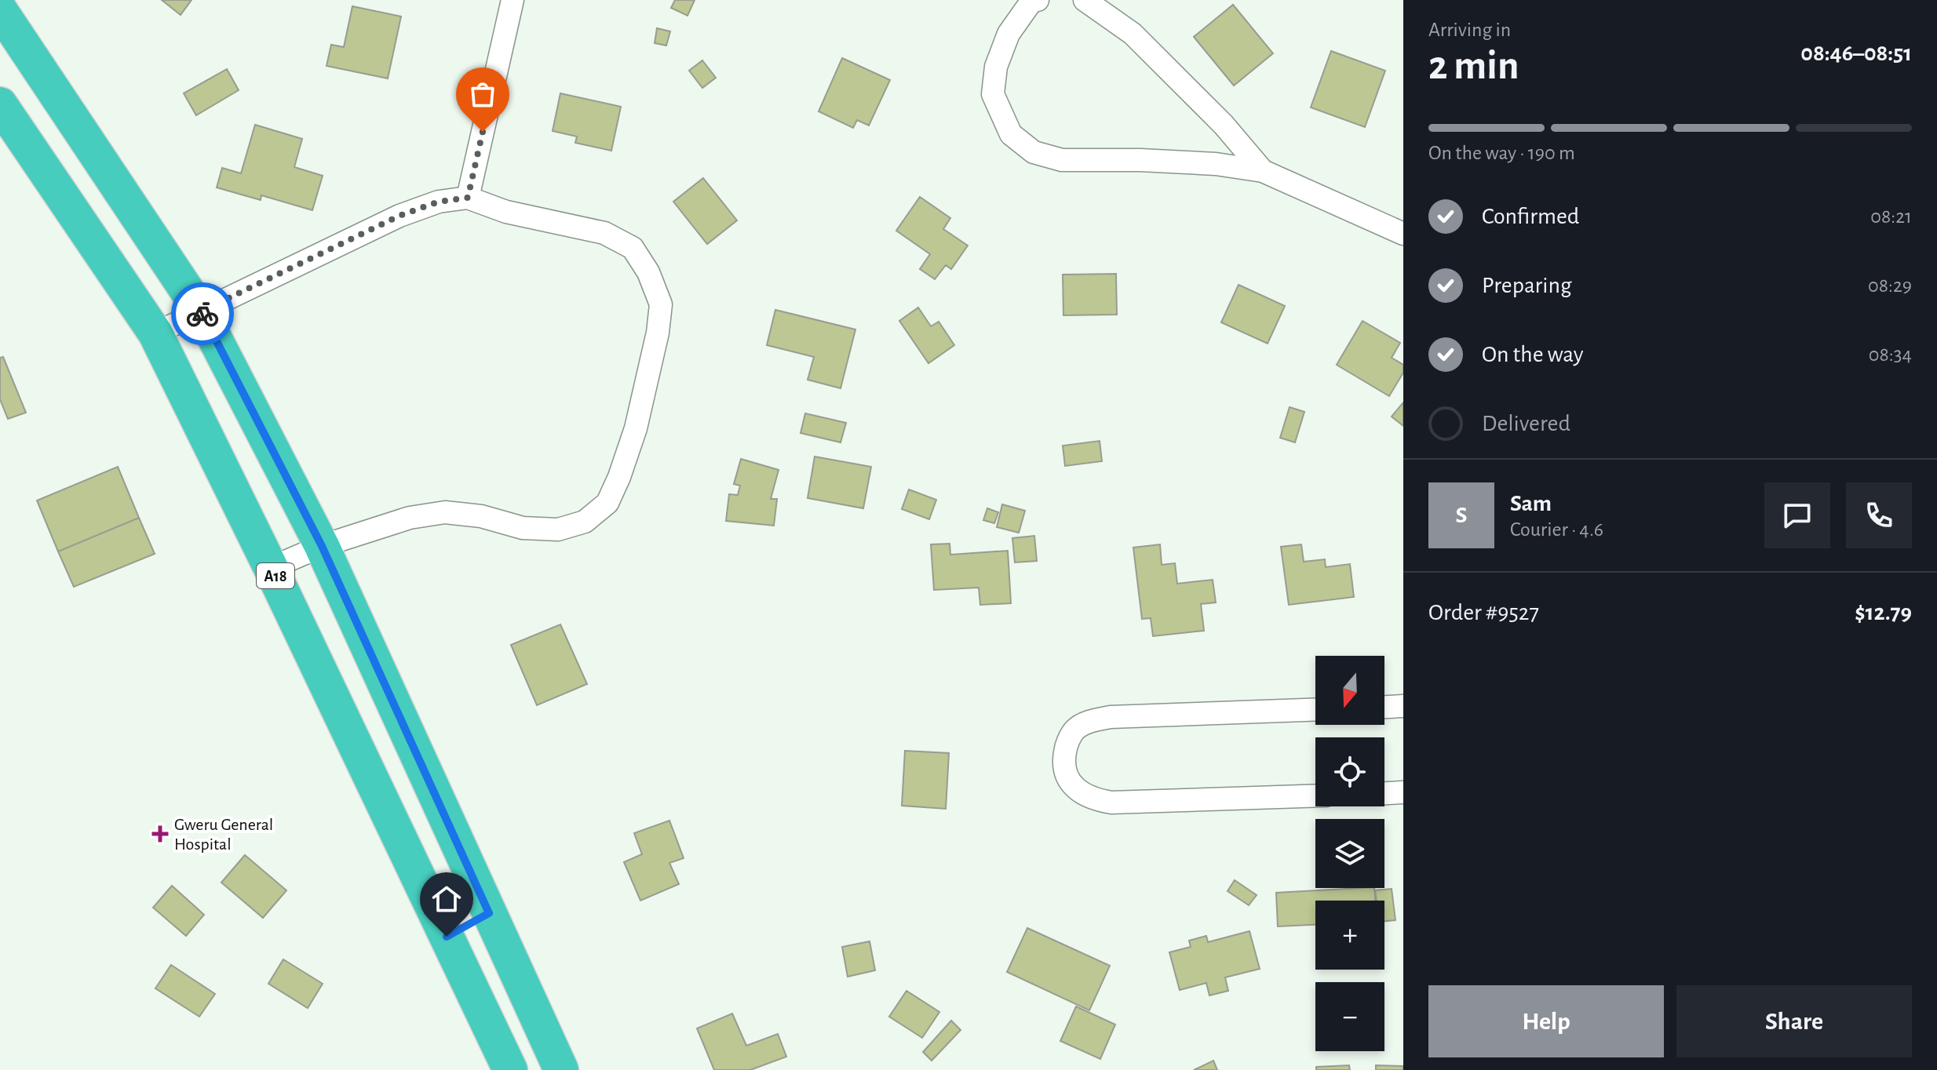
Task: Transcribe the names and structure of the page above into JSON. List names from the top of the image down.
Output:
{
  "streets": {
    "highway": ["A18"]
  },
  "places": {
    "health": ["Gweru General Hospital"]
  },
  "north": "bottom",
  "page": {
    "heading": ["2 min", "Arriving in", "08:46–08:51"],
    "panel": [
      "Sam",
      "Courier · 4.6",
      "Order #9527",
      "$12.79"
    ],
    "bar": "On the way · 190 m",
    "list": [
      ["Confirmed", "08:21"],
      ["Preparing", "08:29"],
      ["On the way", "08:34"],
      "Delivered"
    ],
    "round": "S",
    "map_buttons": ["+", "−"],
    "buttons": ["Help", "Share"]
  }
}
